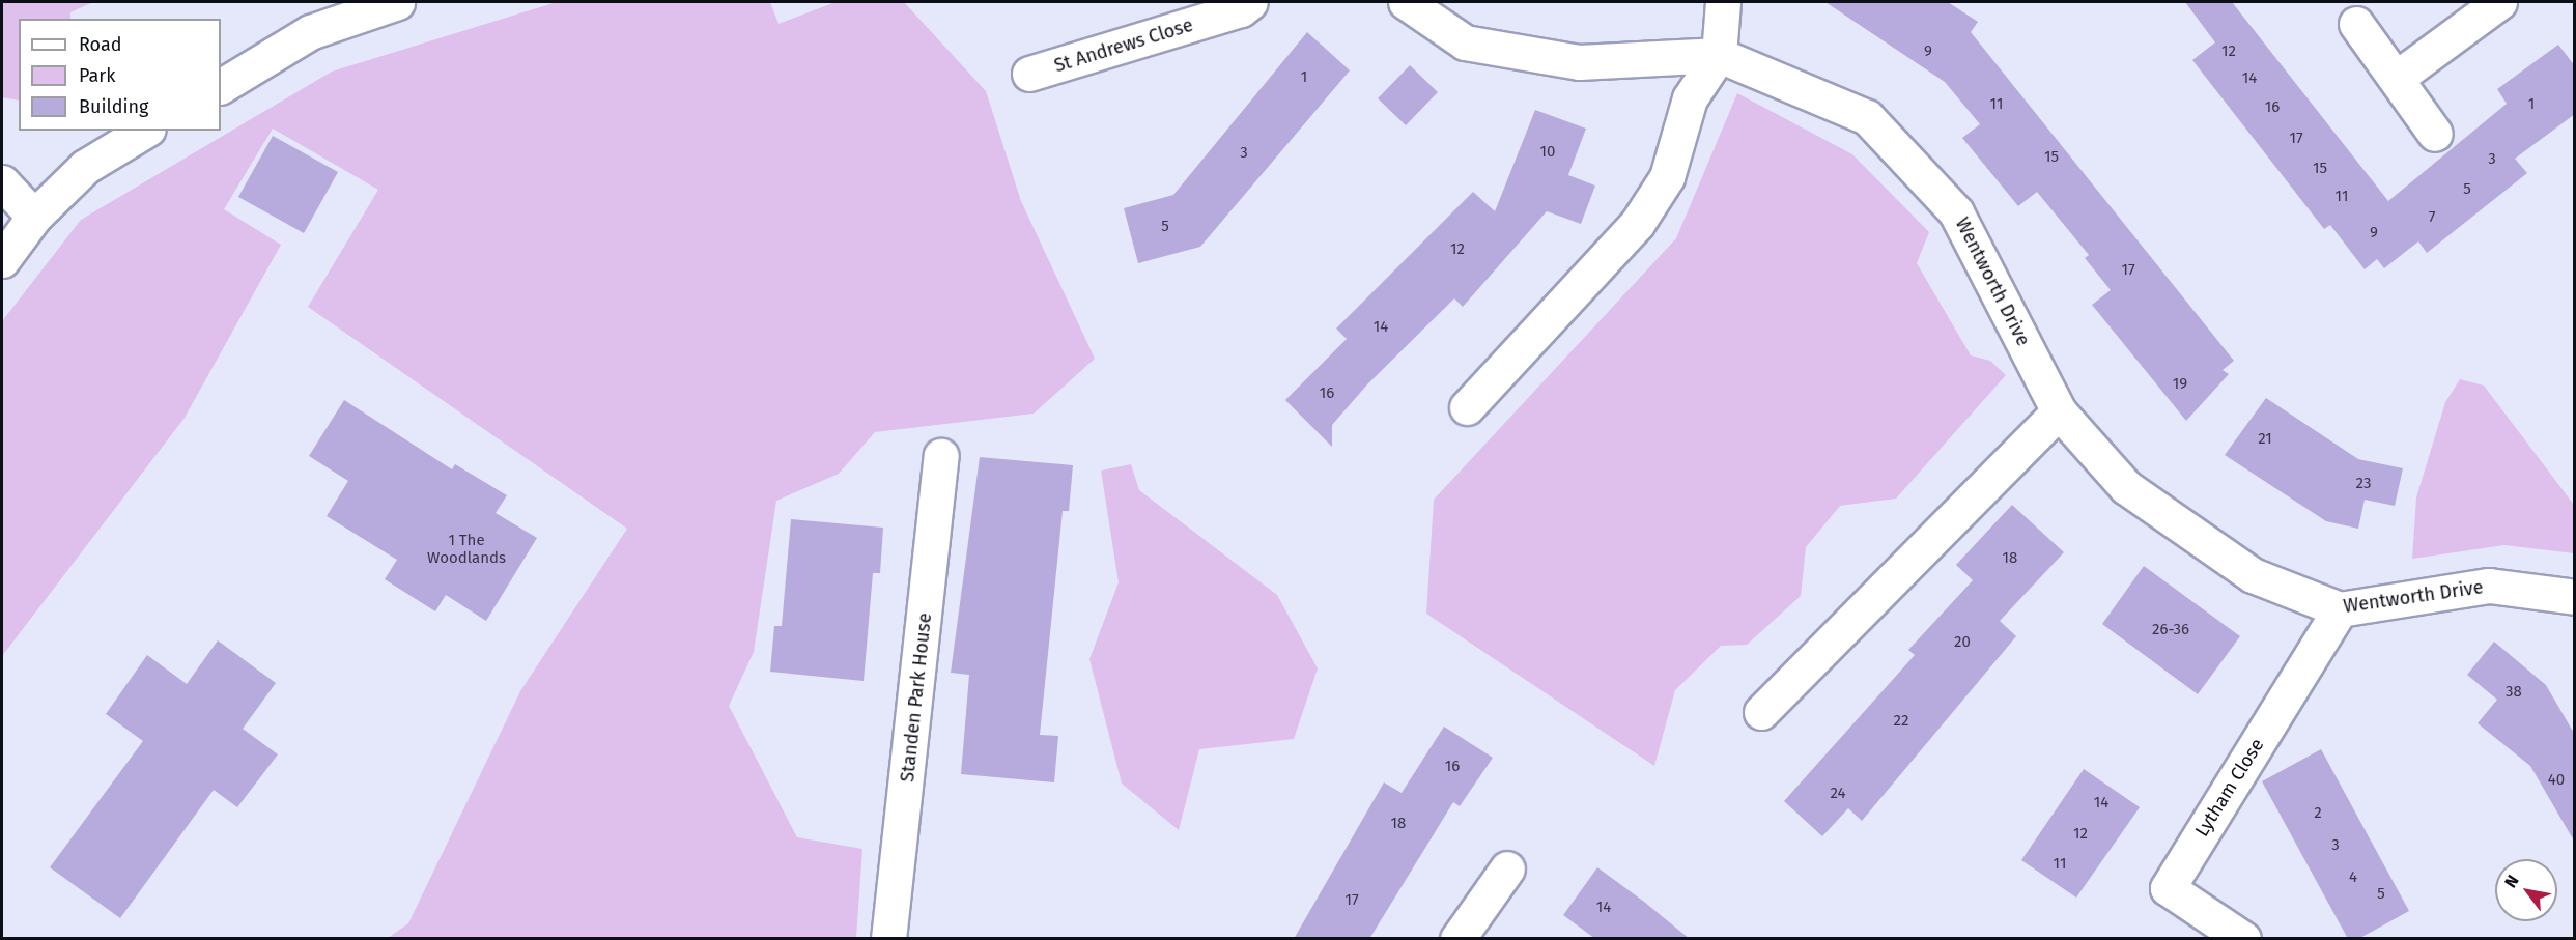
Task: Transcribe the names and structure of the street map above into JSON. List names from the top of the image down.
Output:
{
  "streets": {
    "street": [
      "St Andrews Close",
      "Wentworth Drive",
      "Standen Park House",
      "Lytham Close"
    ]
  },
  "crossings": [
    ["Wentworth Drive", "Lytham Close"]
  ],
  "house_numbers": [
    "9",
    "12",
    "1",
    "14",
    "11",
    "1",
    "16",
    "17",
    "10",
    "3",
    "15",
    "3",
    "15",
    "5",
    "11",
    "7",
    "5",
    "9",
    "12",
    "17",
    "14",
    "19",
    "16",
    "21",
    "23",
    "1 The Woodlands",
    "18",
    "26-36",
    "20",
    "38",
    "22",
    "16",
    "40",
    "24",
    "14",
    "2",
    "18",
    "12",
    "3",
    "11",
    "4",
    "5",
    "17",
    "14"
  ],
  "legend": ["Road", "Park", "Building"],
  "north": "top left"
}
